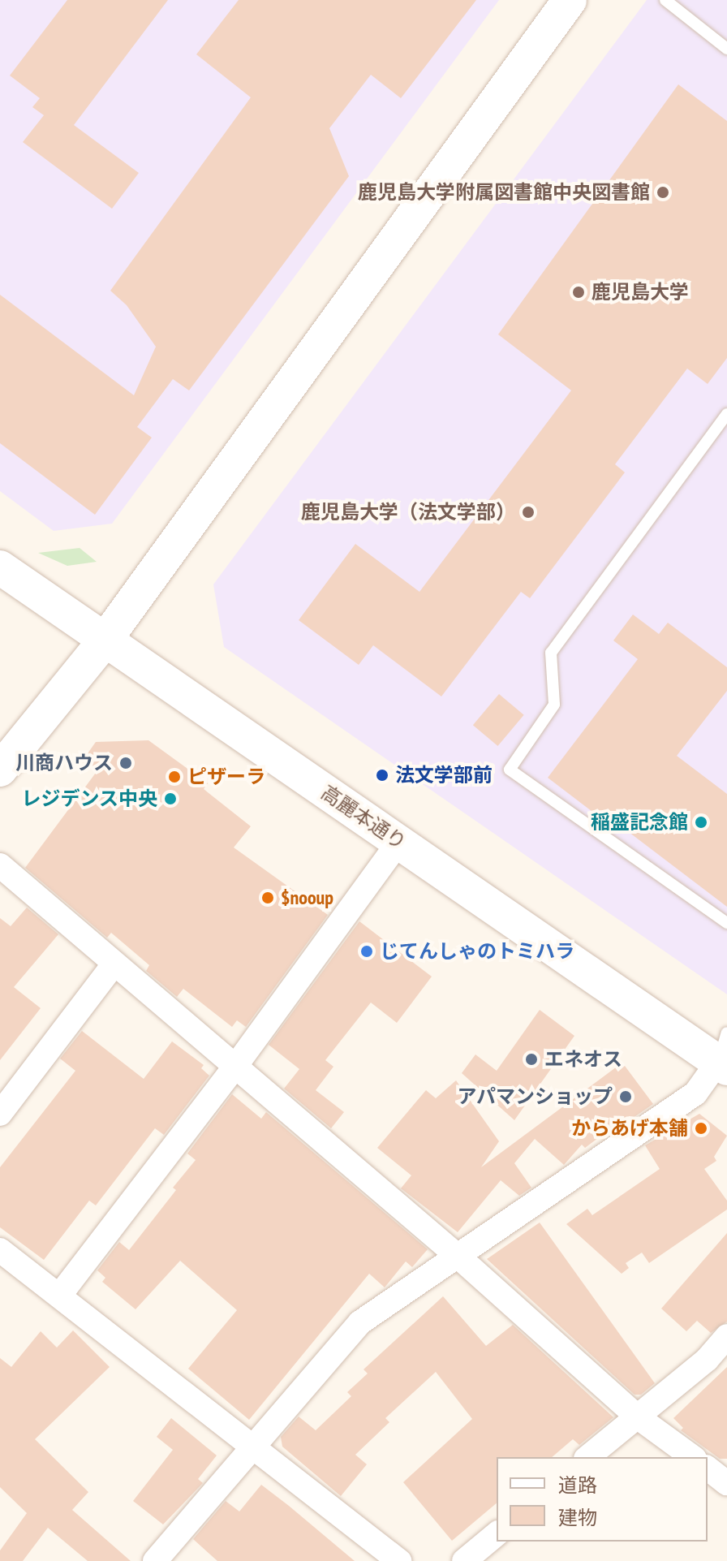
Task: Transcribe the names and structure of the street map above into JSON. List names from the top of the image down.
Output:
{
  "streets": {
    "street": ["高麗本通り"]
  },
  "places": [
    "鹿児島大学附属図書館中央図書館",
    "鹿児島大学",
    "鹿児島大学（法文学部）",
    "川商ハウス",
    "法文学部前",
    "ピザーラ",
    "レジデンス中央",
    "稲盛記念館",
    "$nooup",
    "じてんしゃのトミハラ",
    "エネオス",
    "アパマンショップ",
    "からあげ本舗"
  ],
  "legend": ["道路", "建物"]
}
